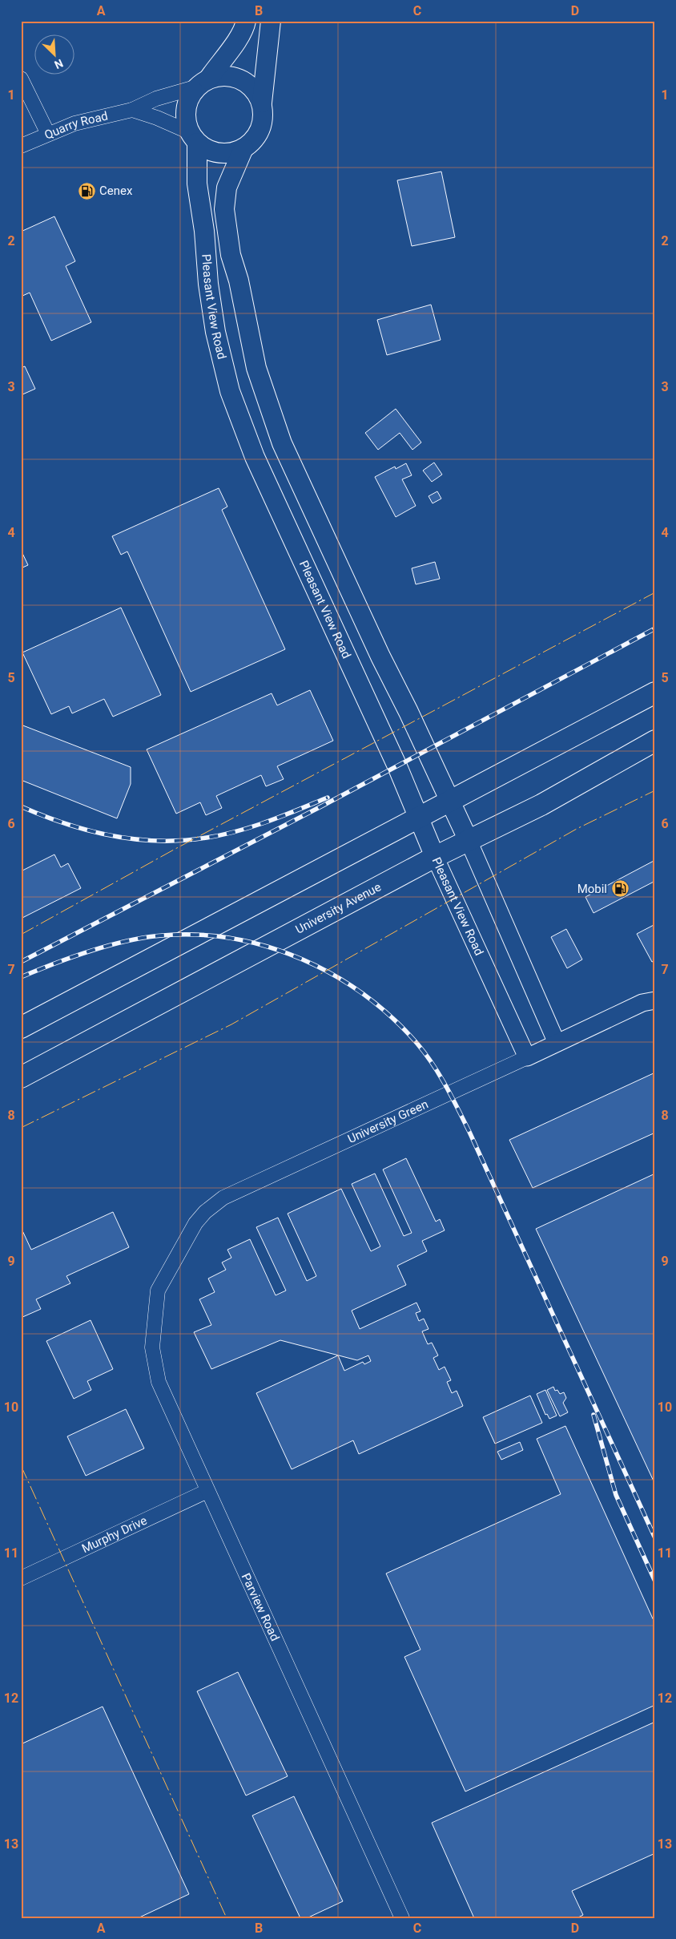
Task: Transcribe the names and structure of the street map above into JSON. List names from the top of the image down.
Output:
{
  "streets": {
    "main road": ["Pleasant View Road", "University Avenue"],
    "street": [
      "Quarry Road",
      "University Green",
      "Murphy Drive",
      "Parview Road"
    ]
  },
  "crossings": [
    ["Quarry Road", "Pleasant View Road"],
    ["Pleasant View Road", "University Avenue"],
    ["Pleasant View Road", "University Green"],
    ["University Green", "Parview Road"],
    ["Murphy Drive", "Parview Road"]
  ],
  "places": {
    "fuel station": ["Cenex", "Mobil"]
  },
  "north": "bottom right",
  "grid": {
    "columns": [
      "A",
      "B",
      "C",
      "D"
    ],
    "rows": [
      "1",
      "2",
      "3",
      "4",
      "5",
      "6",
      "7",
      "8",
      "9",
      "10",
      "11",
      "12",
      "13"
    ]
  }
}
